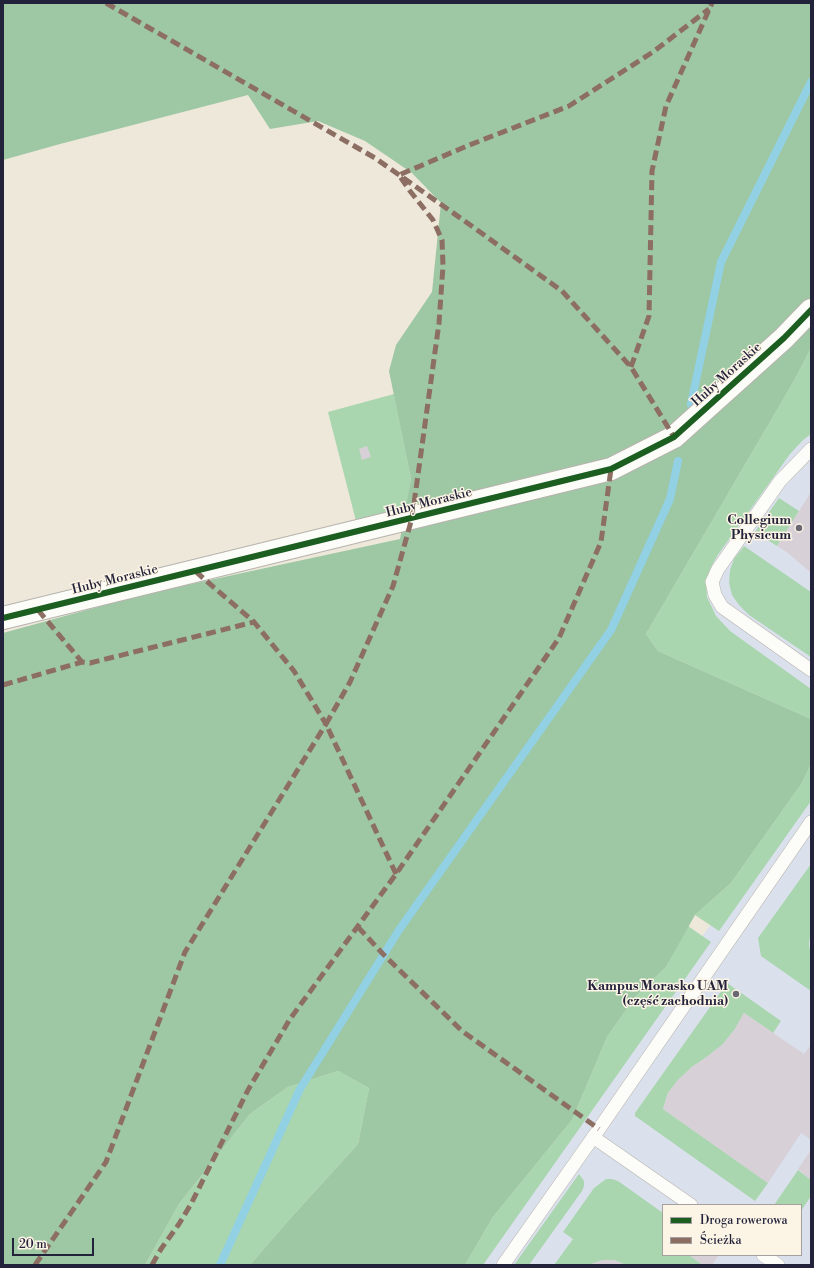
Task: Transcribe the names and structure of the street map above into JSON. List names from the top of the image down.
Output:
{
  "streets": {
    "street": ["Huby Moraskie"]
  },
  "places": ["Collegium Physicum", "Kampus Morasko UAM (część zachodnia)"],
  "legend": ["Droga rowerowa", "Ścieżka"],
  "scale_bar": "20 m"
}
